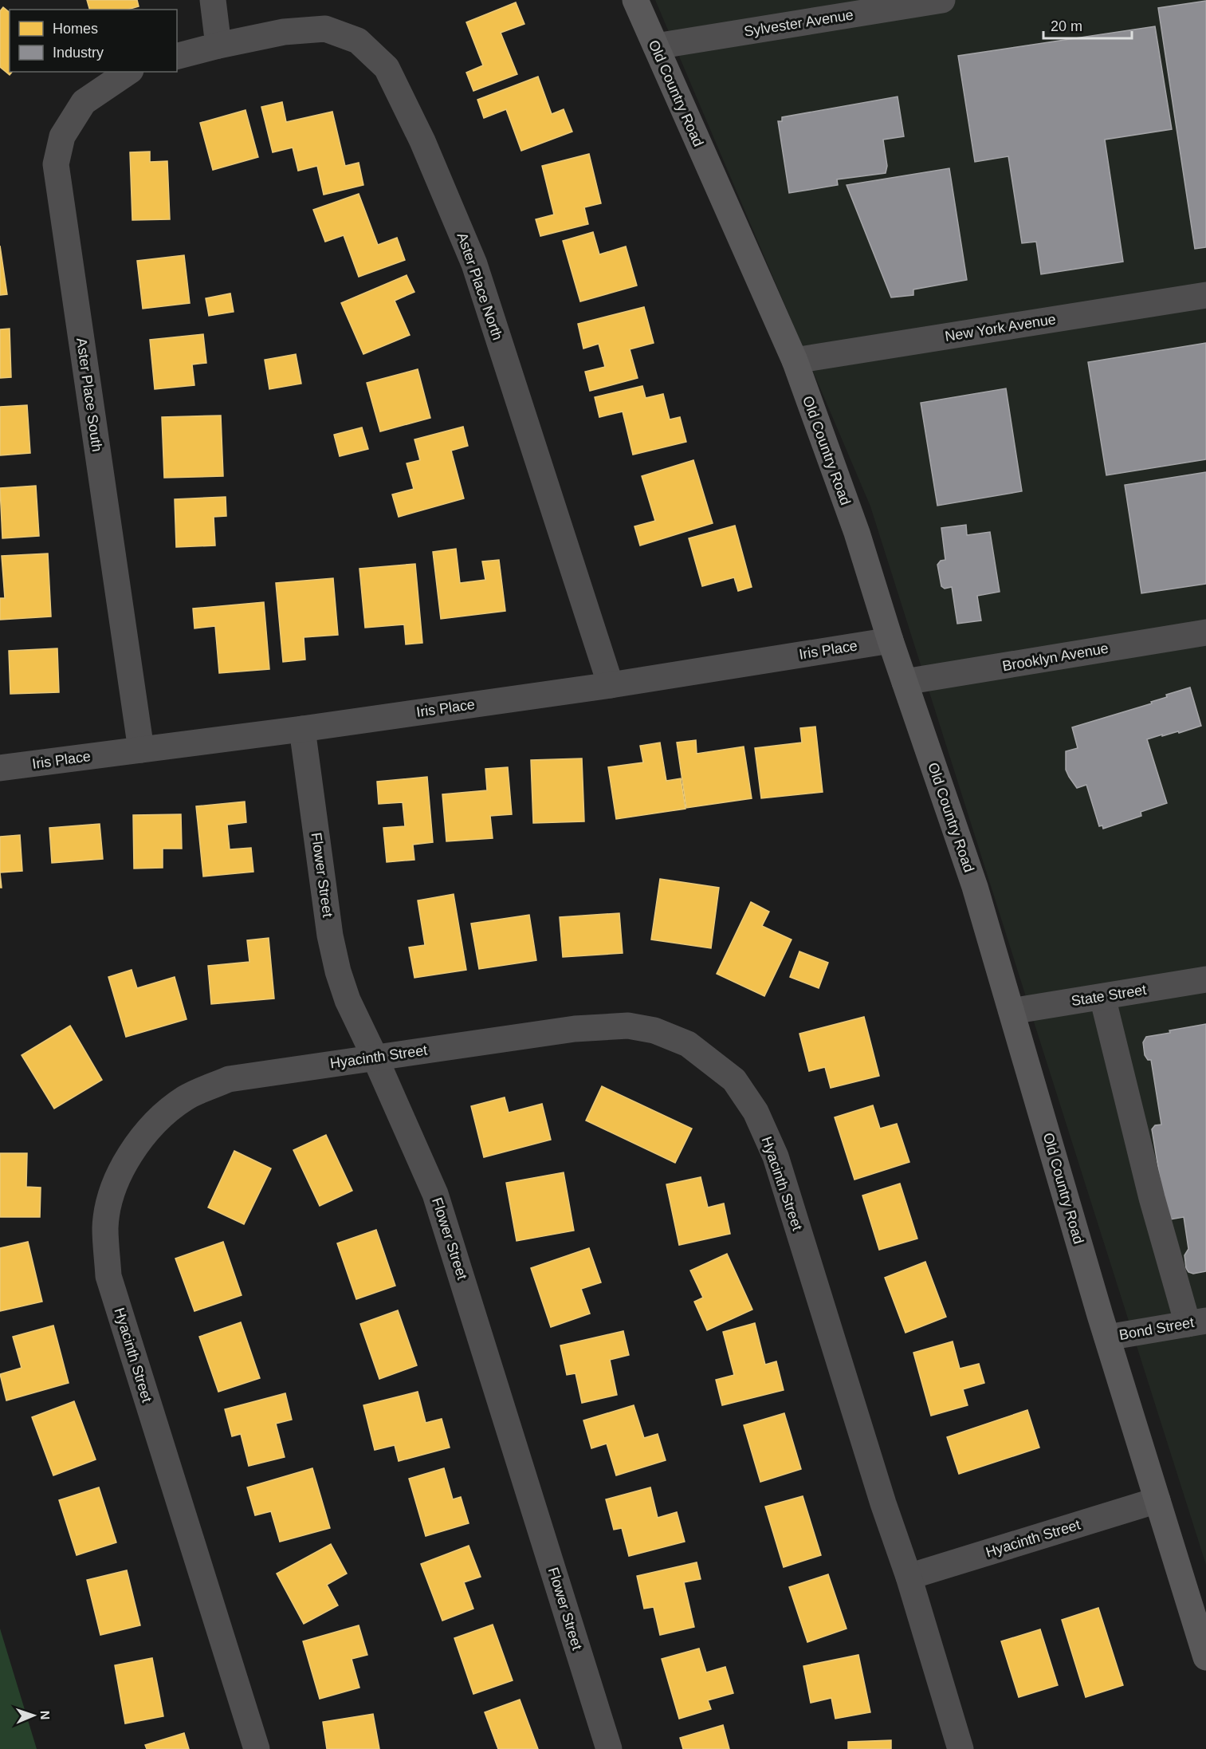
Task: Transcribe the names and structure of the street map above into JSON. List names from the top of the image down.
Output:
{
  "streets": {
    "main road": ["Old Country Road"],
    "street": [
      "Sylvester Avenue",
      "Aster Place North",
      "New York Avenue",
      "Aster Place South",
      "Iris Place",
      "Brooklyn Avenue",
      "Flower Street",
      "State Street",
      "Hyacinth Street",
      "Bond Street"
    ]
  },
  "crossings": [
    ["Sylvester Avenue", "Old Country Road"],
    ["Old Country Road", "New York Avenue"],
    ["Old Country Road", "Iris Place"],
    ["Old Country Road", "Brooklyn Avenue"],
    ["Old Country Road", "State Street"],
    ["Old Country Road", "Hyacinth Street"],
    ["Old Country Road", "Bond Street"],
    ["Aster Place North", "Iris Place"],
    ["Aster Place South", "Iris Place"],
    ["Iris Place", "Flower Street"],
    ["Flower Street", "Hyacinth Street"]
  ],
  "legend": ["Homes", "Industry"],
  "scale_bar": "20 m",
  "north": "right"
}
